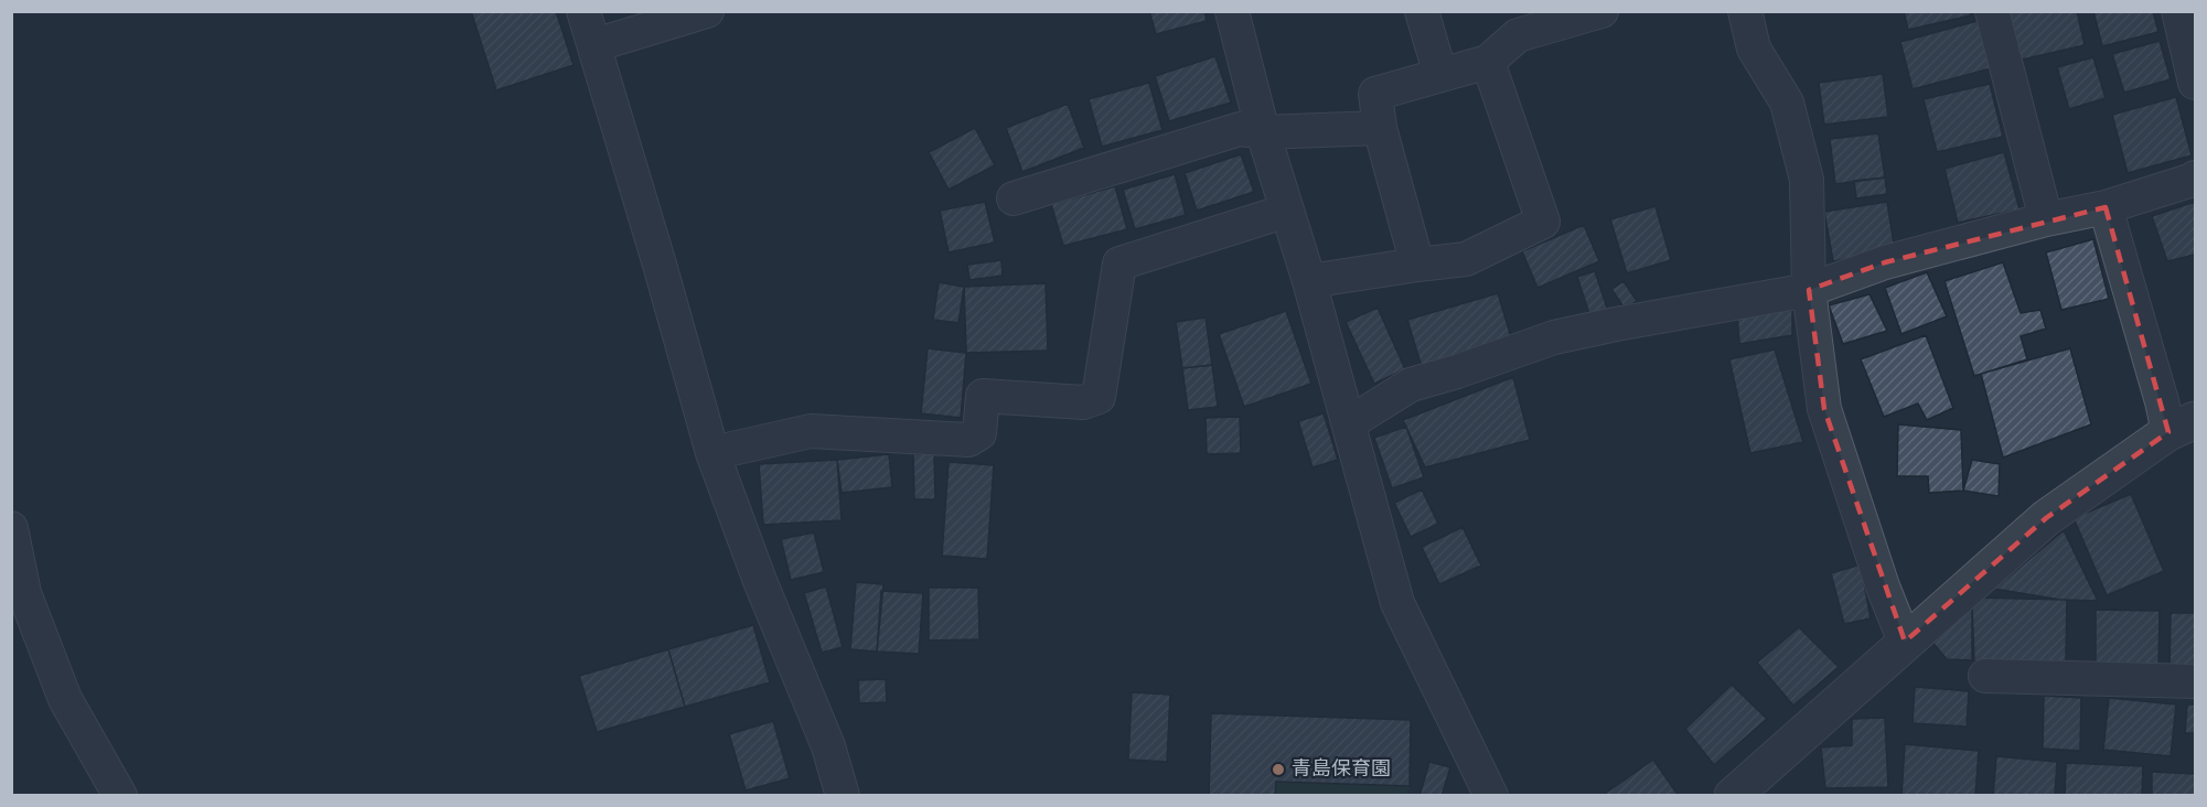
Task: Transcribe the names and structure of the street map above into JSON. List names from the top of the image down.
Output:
{
  "places": ["青島保育園"]
}
